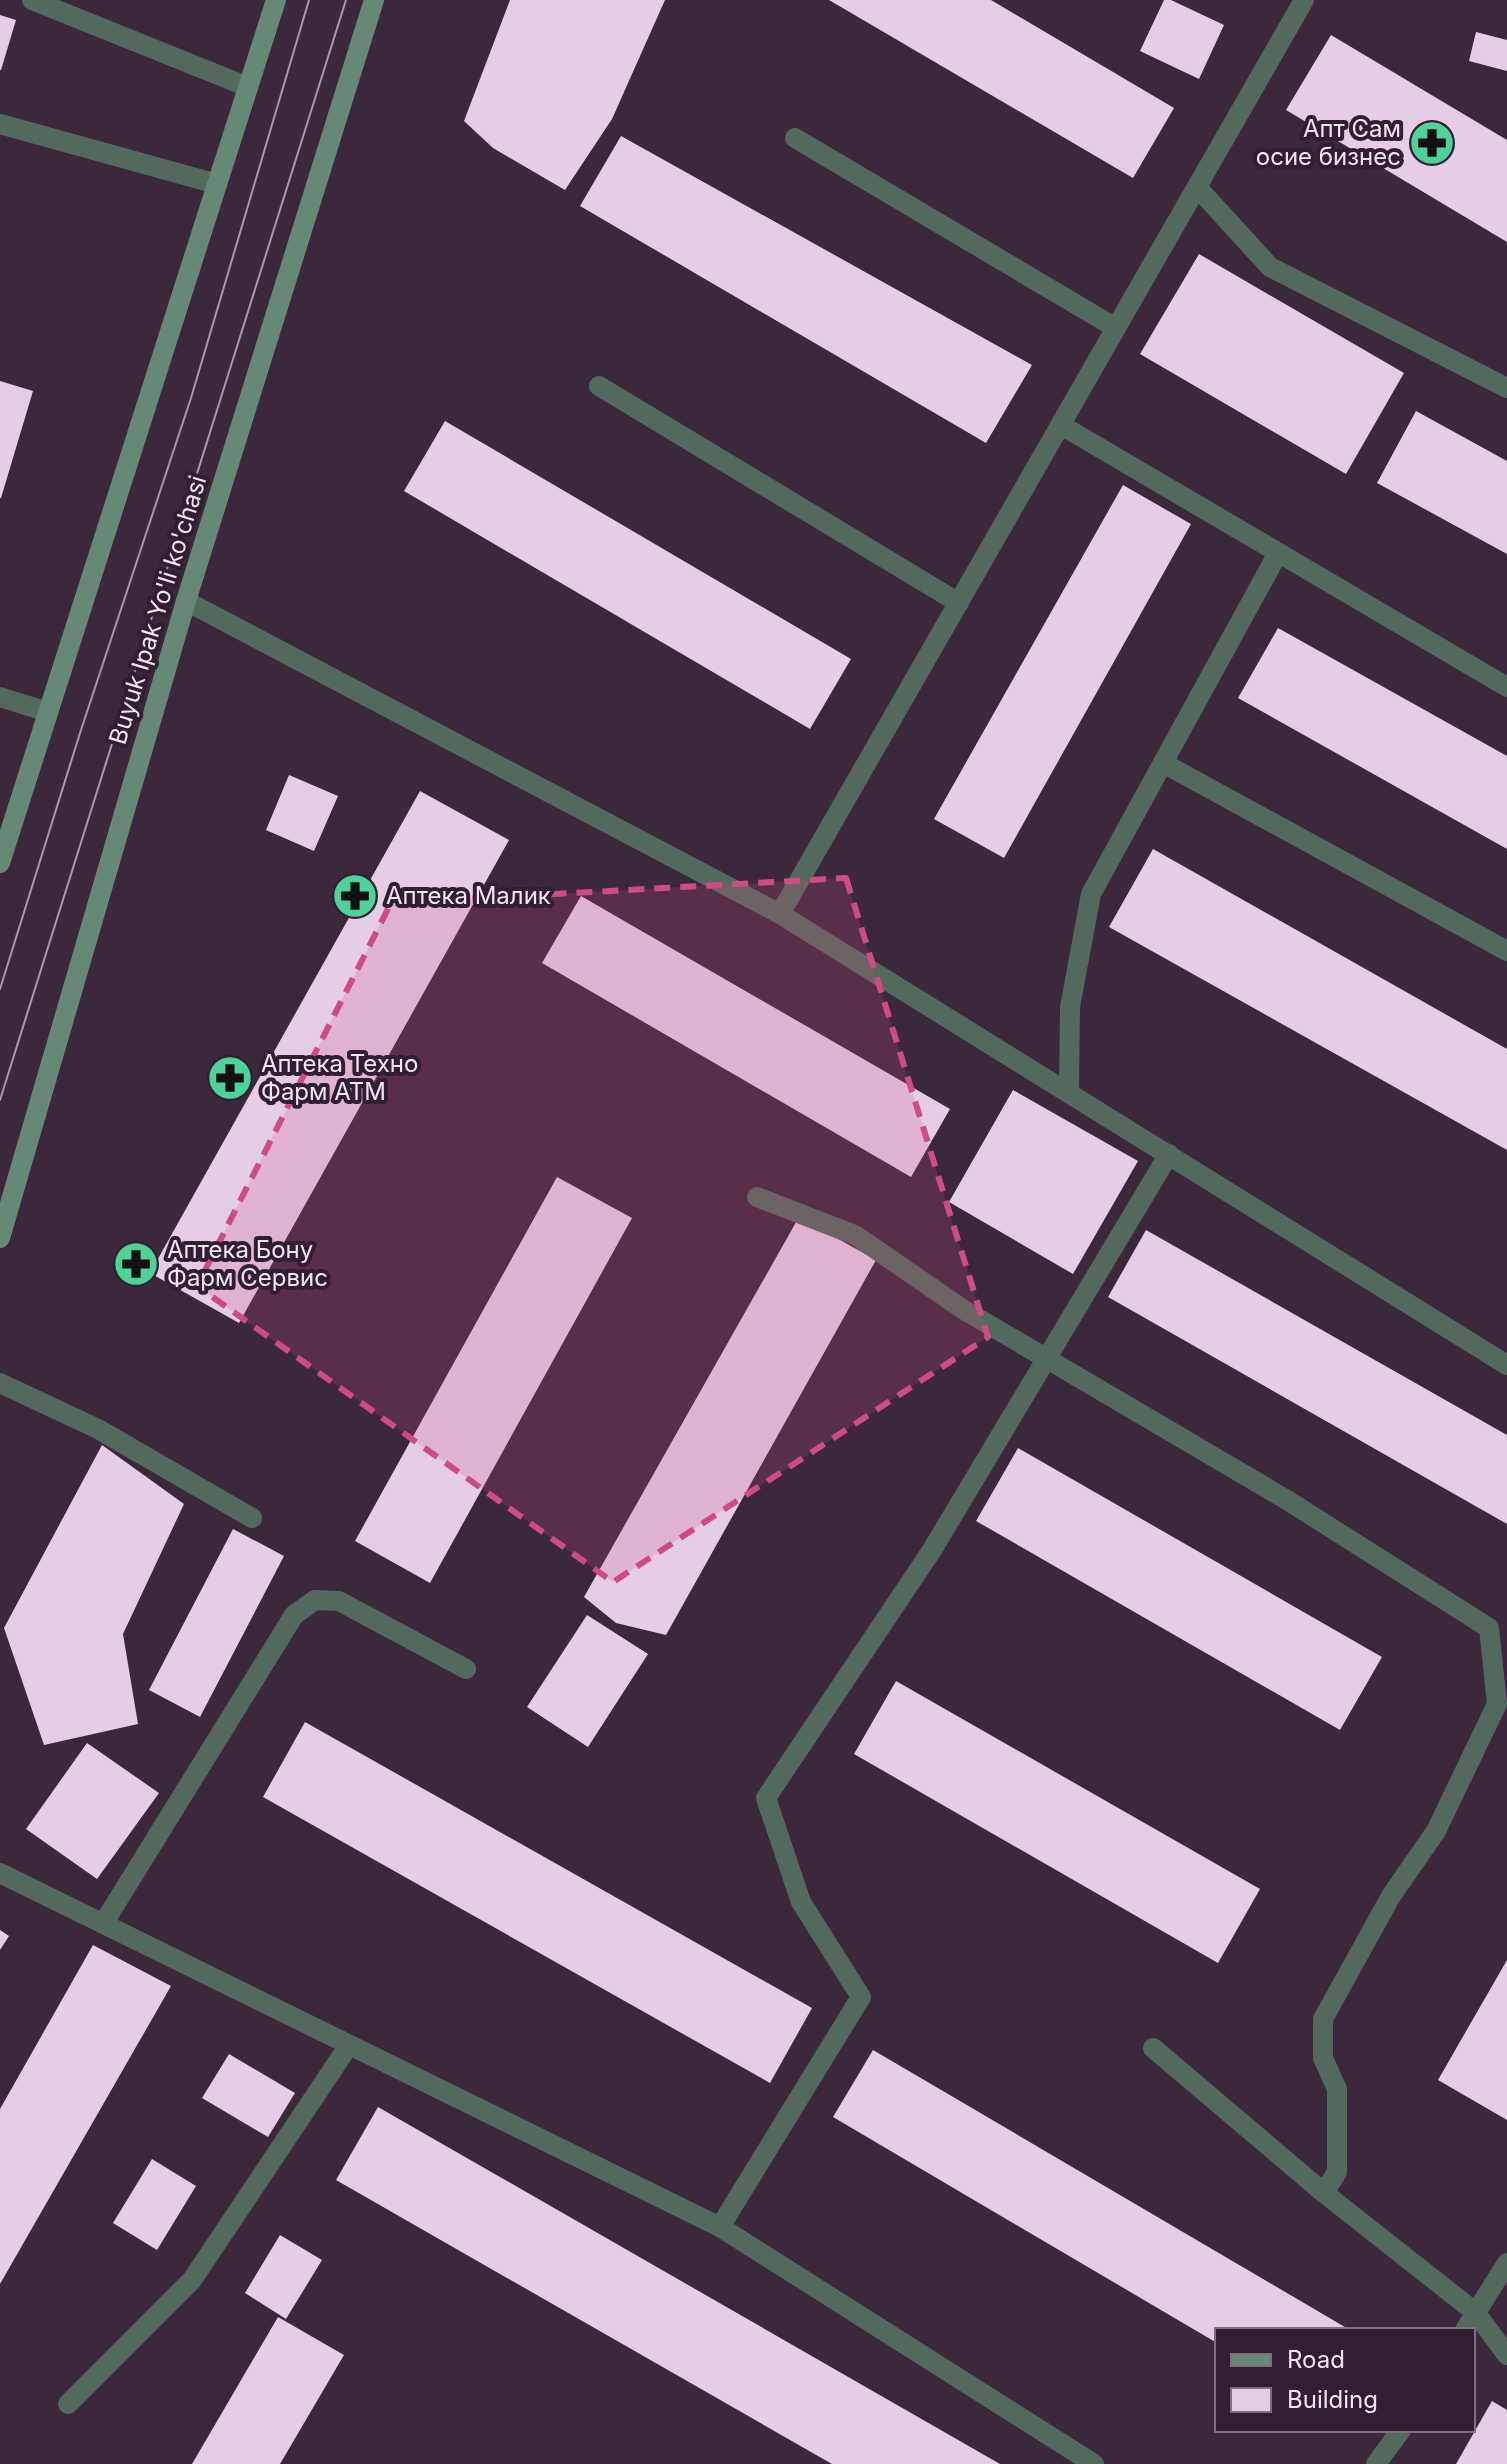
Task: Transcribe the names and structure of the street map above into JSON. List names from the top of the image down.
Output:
{
  "streets": {
    "main road": ["Buyuk Ipak Yo'li ko'chasi"]
  },
  "places": {
    "pharmacy": [
      "Апт Сам осие бизнес",
      "Аптека Малик",
      "Аптека Техно Фарм АТМ",
      "Аптека Бону Фарм Сервис"
    ]
  },
  "legend": ["Road", "Building"]
}
